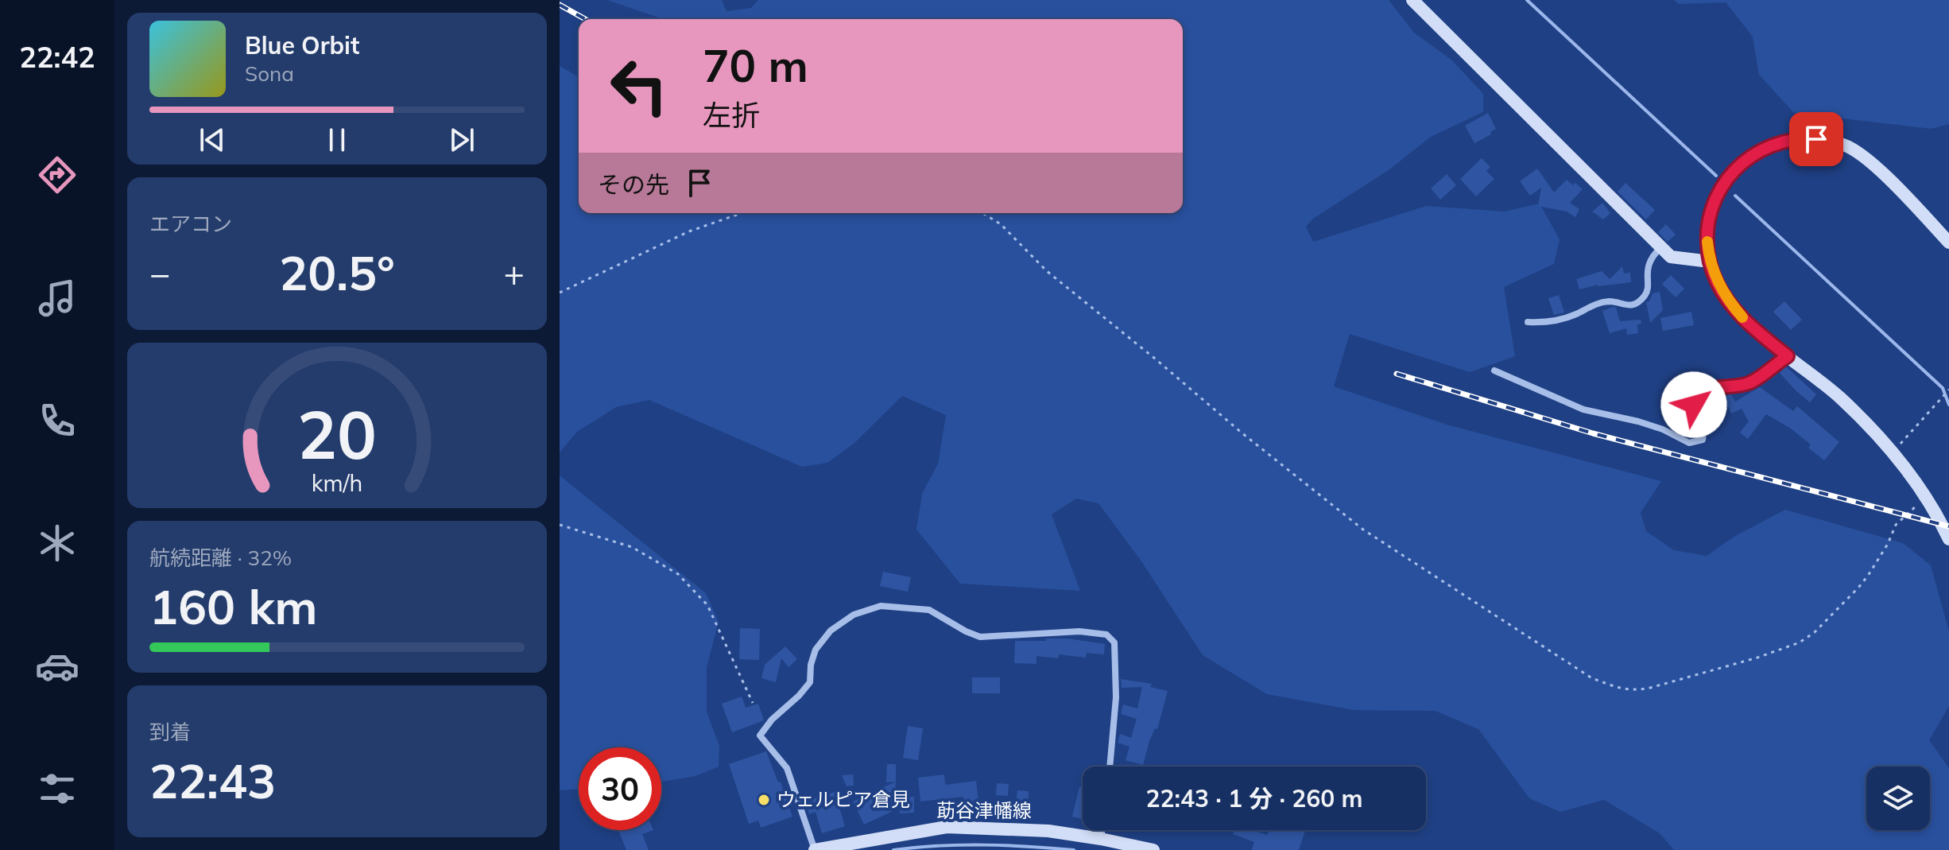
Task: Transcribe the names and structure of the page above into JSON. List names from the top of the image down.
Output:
{
  "streets": {
    "street": ["莇谷津幡線"]
  },
  "places": ["ウェルピア倉見"],
  "page": {
    "tabs": "22:42",
    "turn": ["70 m", "左折"],
    "song": ["Blue Orbit", "Sona"],
    "then": "その先",
    "tile": [
      "エアコン",
      ["航続距離 · 32%", "160 km"],
      ["到着", "22:43"]
    ],
    "heat": ["−", "20.5°", "+"],
    "limit": "30",
    "trip": "22:43 · 1 分 · 260 m",
    "gauge": ["20", "km/h"]
  }
}
